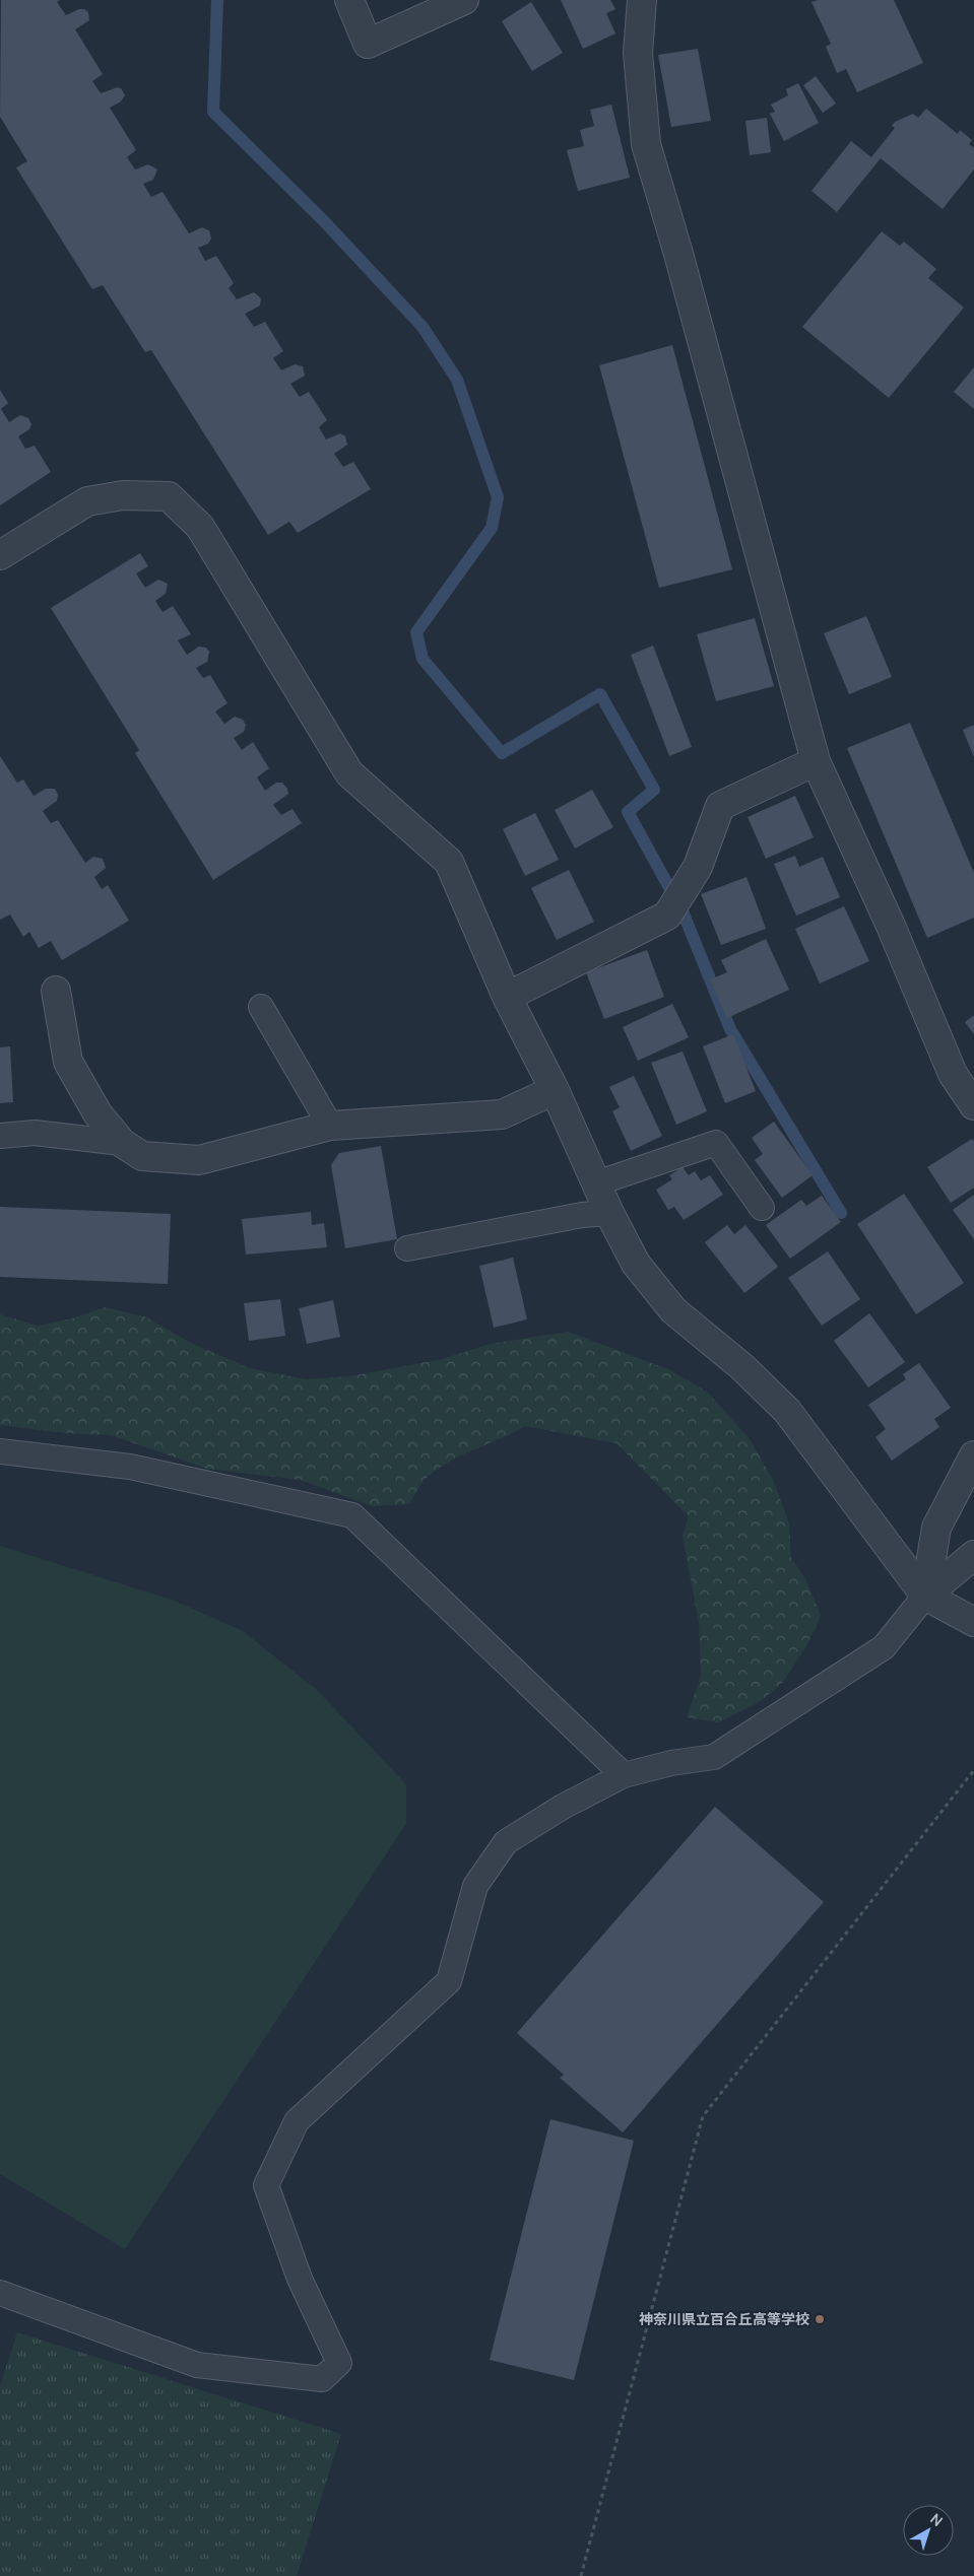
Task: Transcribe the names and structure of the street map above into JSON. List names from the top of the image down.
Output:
{
  "places": ["神奈川県立百合丘高等学校"],
  "north": "top right"
}
